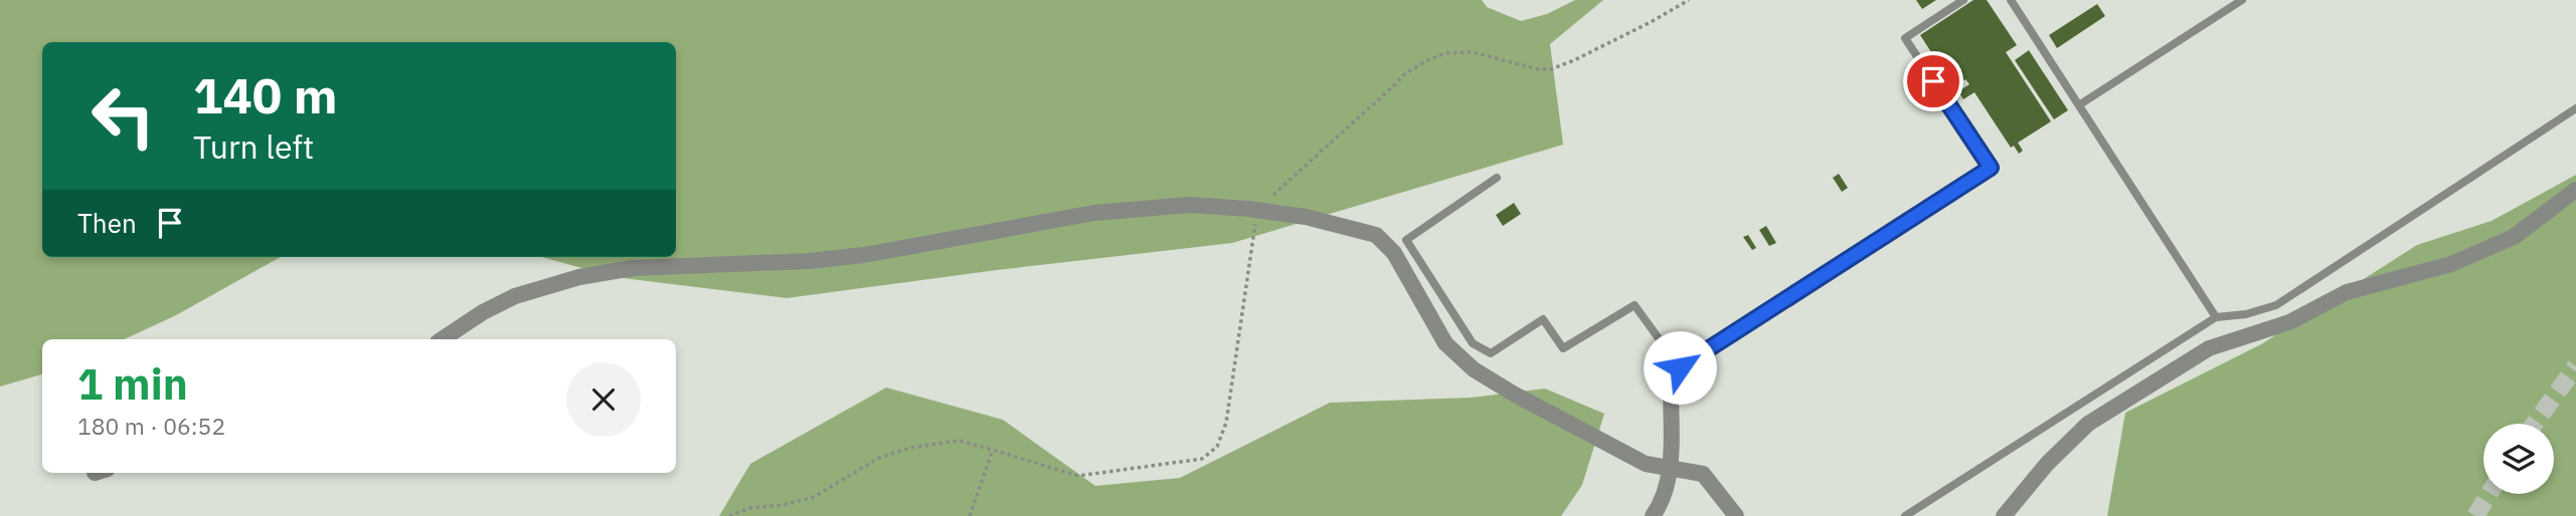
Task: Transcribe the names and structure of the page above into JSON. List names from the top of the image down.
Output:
{
  "page": {
    "turn": ["140 m", "Turn left"],
    "then": "Then",
    "heading": ["1 min", "180 m · 06:52"]
  }
}
